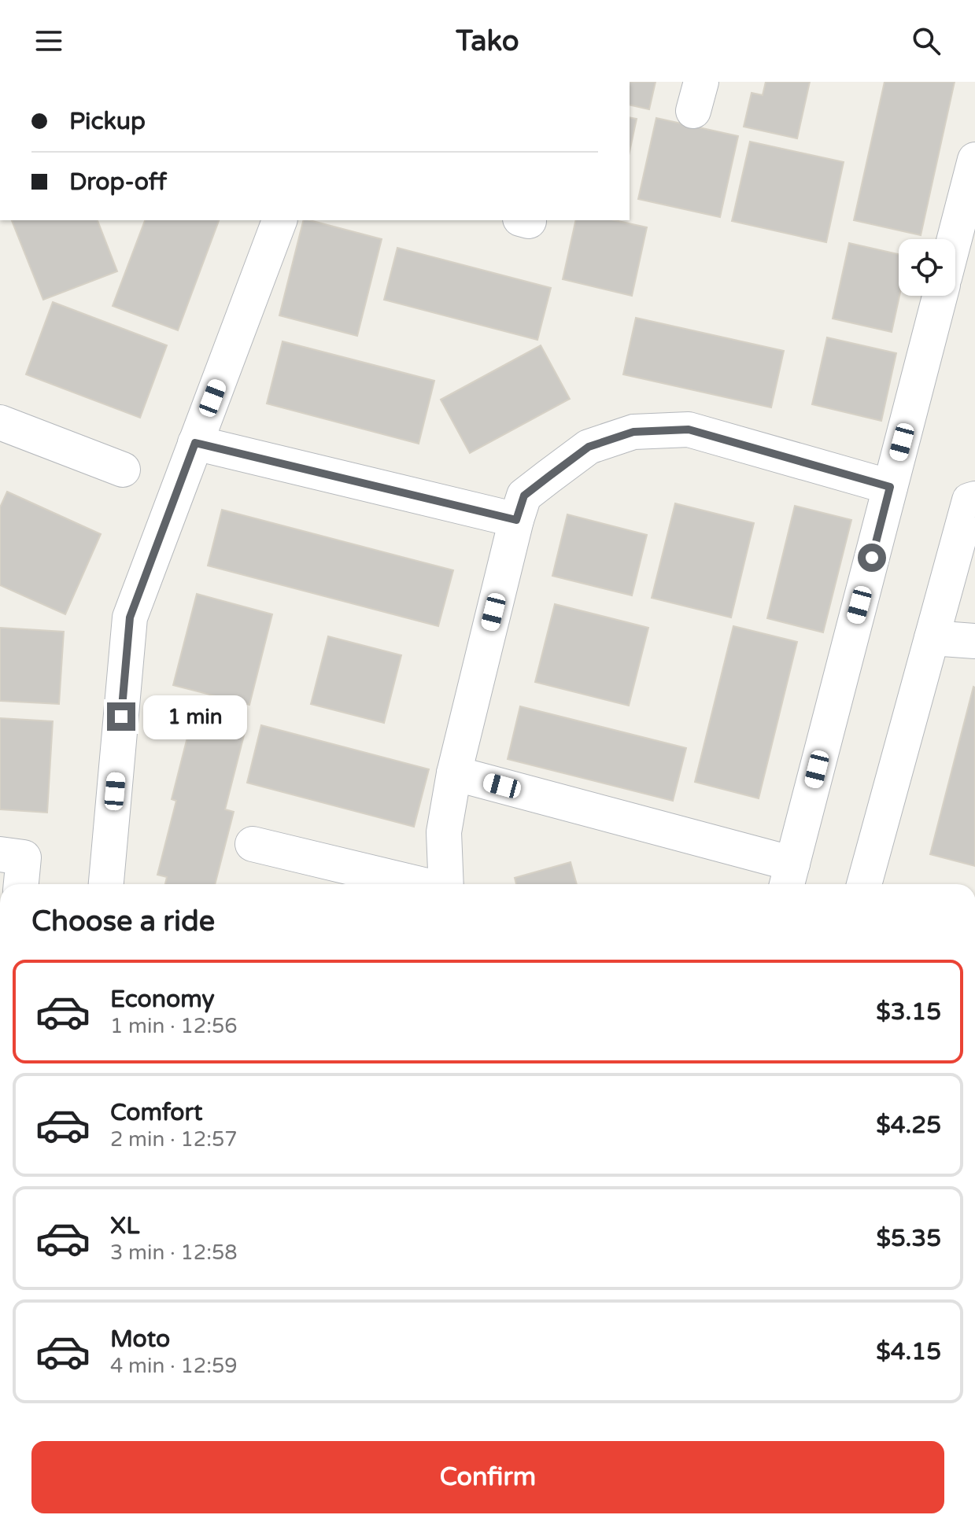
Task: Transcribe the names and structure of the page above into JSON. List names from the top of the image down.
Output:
{
  "page": {
    "header": "Tako",
    "banner": ["Pickup", "Drop-off"],
    "bubble": "1 min",
    "heading": "Choose a ride",
    "list": [
      {
        "name": "Economy",
        "note": "1 min · 12:56",
        "value": "$3.15"
      },
      {
        "name": "Comfort",
        "note": "2 min · 12:57",
        "value": "$4.25"
      },
      {
        "name": "XL",
        "note": "3 min · 12:58",
        "value": "$5.35"
      },
      {
        "name": "Moto",
        "note": "4 min · 12:59",
        "value": "$4.15"
      }
    ],
    "buttons": "Confirm"
  }
}
